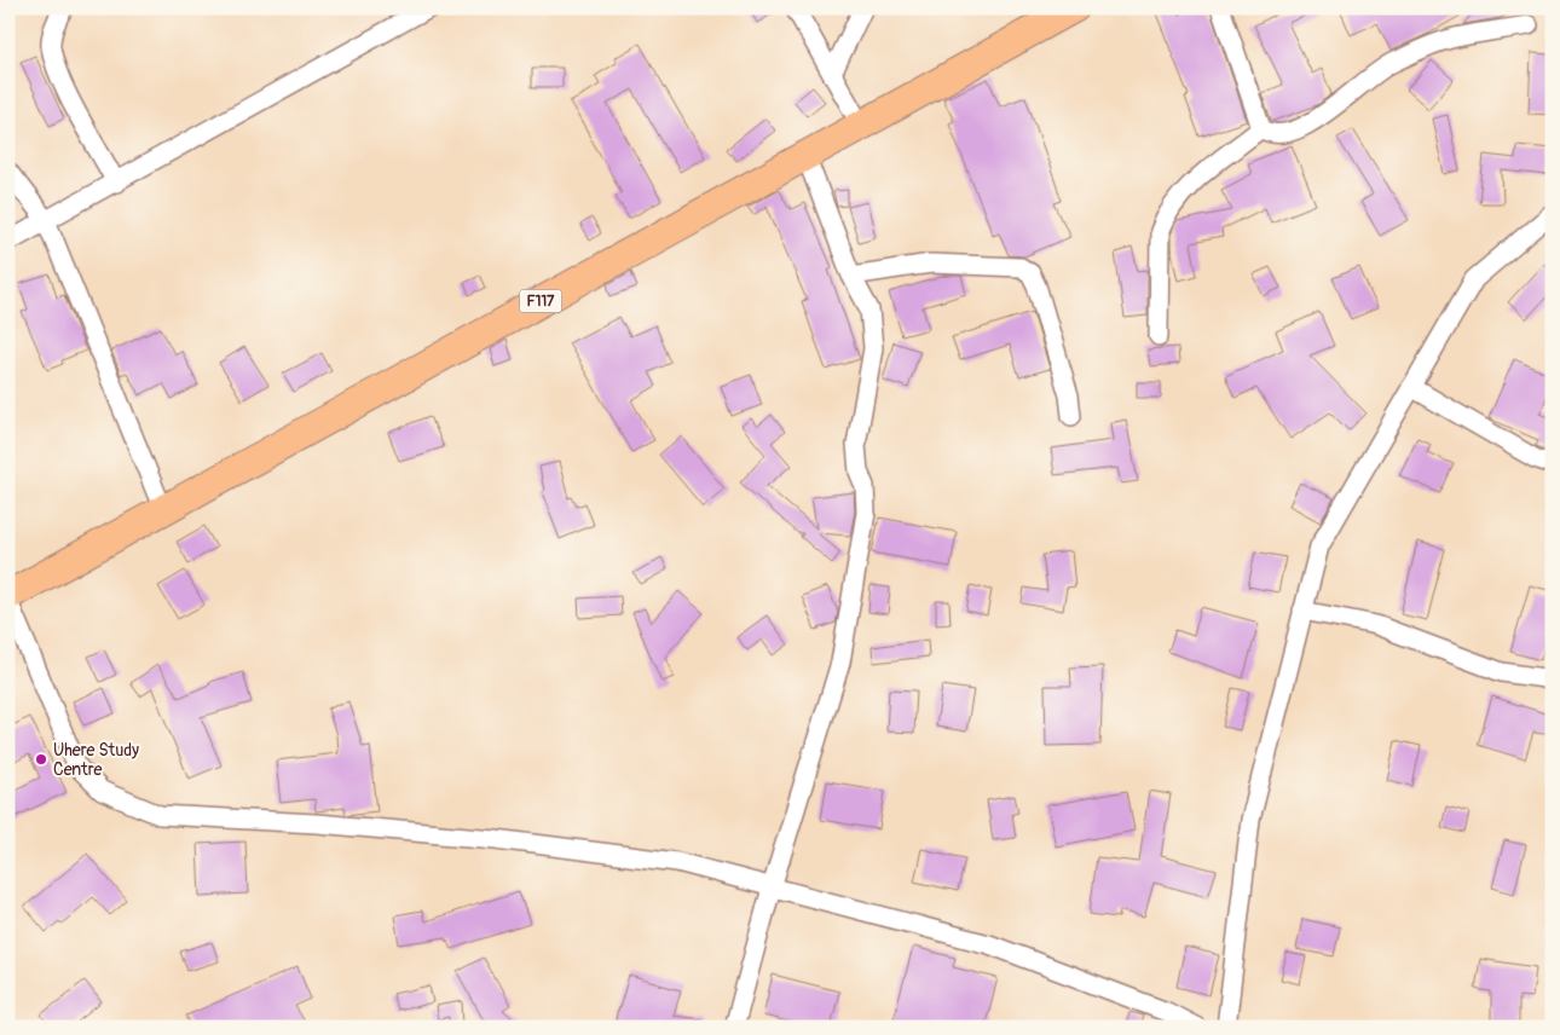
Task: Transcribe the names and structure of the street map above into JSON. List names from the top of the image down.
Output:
{
  "streets": {
    "main road": ["F117"]
  },
  "places": ["Uhere Study Centre"]
}
